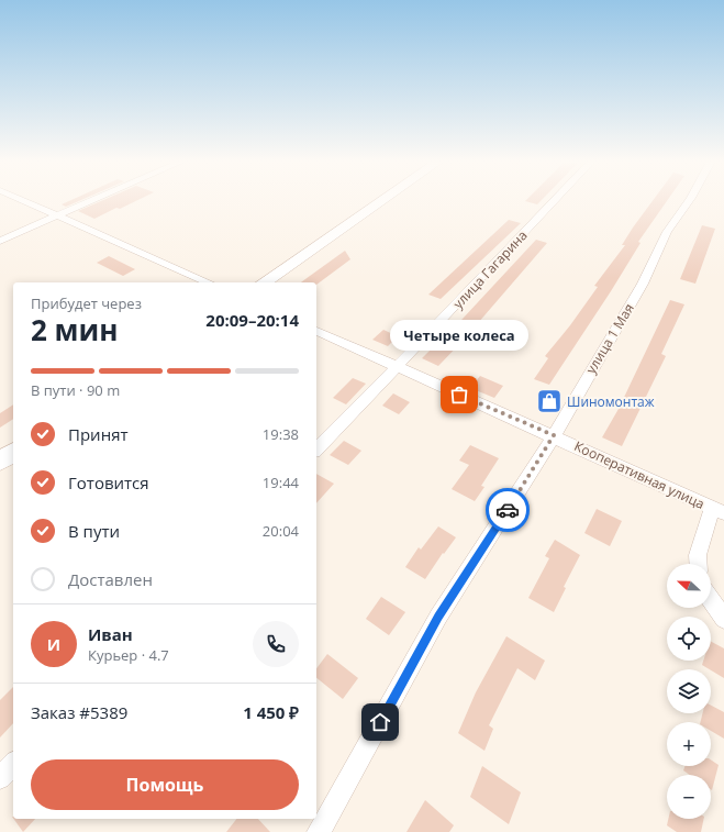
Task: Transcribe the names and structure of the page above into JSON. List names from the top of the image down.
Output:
{
  "streets": {
    "street": ["улица Гагарина", "улица 1 Мая", "Кооперативная улица"]
  },
  "crossings": [
    ["улица Гагарина", "Кооперативная улица"],
    ["улица 1 Мая", "Кооперативная улица"]
  ],
  "places": {
    "other": ["Четыре колеса"],
    "shop": ["Шиномонтаж"]
  },
  "north": "left",
  "page": {
    "heading": ["2 мин", "Прибудет через", "20:09–20:14"],
    "panel": [
      "Иван",
      "Курьер · 4.7",
      "Заказ #5389",
      "1 450 ₽"
    ],
    "bubble": "Четыре колеса",
    "bar": "В пути · 90 m",
    "list": [
      ["Принят", "19:38"],
      ["Готовится", "19:44"],
      ["В пути", "20:04"],
      "Доставлен"
    ],
    "map_buttons": ["+", "−"],
    "round": "И",
    "buttons": "Помощь"
  }
}
